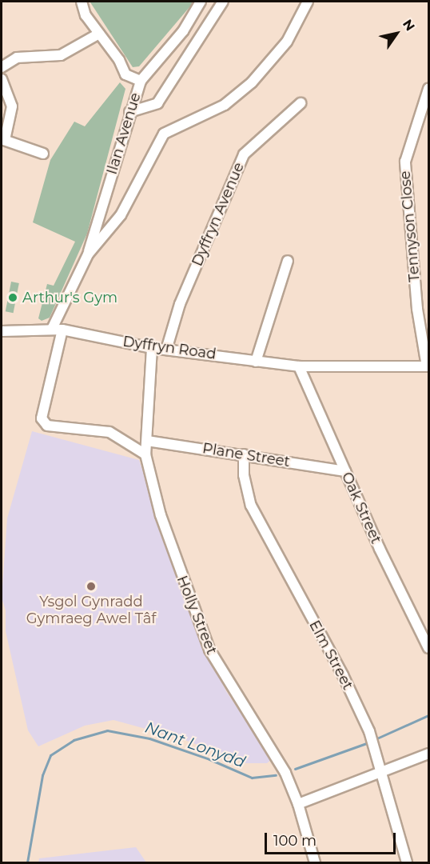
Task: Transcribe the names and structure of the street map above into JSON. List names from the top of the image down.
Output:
{
  "streets": {
    "street": [
      "Ilan Avenue",
      "Dyffryn Avenue",
      "Tennyson Close",
      "Dyffryn Road",
      "Plane Street",
      "Oak Street",
      "Holly Street",
      "Elm Street"
    ]
  },
  "crossings": [
    ["Dyffryn Avenue", "Dyffryn Road"],
    ["Tennyson Close", "Dyffryn Road"],
    ["Dyffryn Road", "Oak Street"],
    ["Dyffryn Road", "Holly Street"],
    ["Plane Street", "Oak Street"],
    ["Plane Street", "Holly Street"],
    ["Plane Street", "Elm Street"]
  ],
  "water": ["Nant Lonydd"],
  "places": ["Arthur's Gym", "Ysgol Gynradd Gymraeg Awel Tâf"],
  "scale_bar": "100 m",
  "north": "top right"
}
